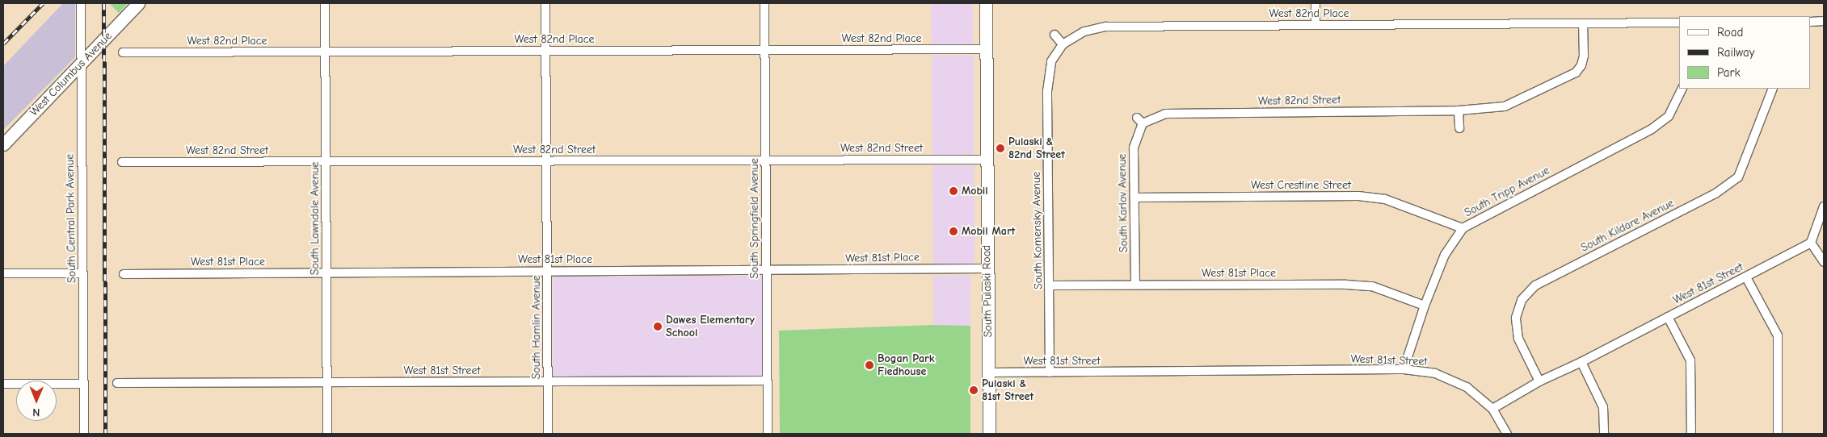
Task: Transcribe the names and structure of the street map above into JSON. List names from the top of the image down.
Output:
{
  "streets": {
    "main road": ["West Columbus Avenue", "South Pulaski Road"],
    "street": [
      "West 82nd Place",
      "West 82nd Street",
      "West Crestline Street",
      "South Tripp Avenue",
      "South Karlov Avenue",
      "South Central Park Avenue",
      "South Lawndale Avenue",
      "South Springfield Avenue",
      "South Kildare Avenue",
      "South Komensky Avenue",
      "West 81st Place",
      "West 81st Street",
      "South Hamlin Avenue"
    ]
  },
  "crossings": [
    ["West 82nd Place", "West 82nd Street"],
    ["West 82nd Place", "South Lawndale Avenue"],
    ["West 82nd Place", "South Springfield Avenue"],
    ["West 82nd Place", "South Komensky Avenue"],
    ["West 82nd Place", "South Pulaski Road"],
    ["West 82nd Place", "South Hamlin Avenue"],
    ["West Columbus Avenue", "South Central Park Avenue"],
    ["West 82nd Street", "South Karlov Avenue"],
    ["West 82nd Street", "South Lawndale Avenue"],
    ["West 82nd Street", "South Springfield Avenue"],
    ["West 82nd Street", "South Pulaski Road"],
    ["West 82nd Street", "South Hamlin Avenue"],
    ["West Crestline Street", "South Tripp Avenue"],
    ["West Crestline Street", "South Karlov Avenue"],
    ["South Tripp Avenue", "West 81st Place"],
    ["South Tripp Avenue", "West 81st Street"],
    ["South Karlov Avenue", "West 81st Place"],
    ["South Lawndale Avenue", "West 81st Place"],
    ["South Lawndale Avenue", "West 81st Street"],
    ["South Springfield Avenue", "West 81st Place"],
    ["South Springfield Avenue", "West 81st Street"],
    ["South Kildare Avenue", "West 81st Street"],
    ["South Komensky Avenue", "West 81st Place"],
    ["South Komensky Avenue", "West 81st Street"],
    ["West 81st Place", "South Pulaski Road"],
    ["West 81st Place", "South Hamlin Avenue"],
    ["West 81st Street", "South Pulaski Road"],
    ["West 81st Street", "South Hamlin Avenue"]
  ],
  "places": [
    "Pulaski & 82nd Street",
    "Mobil",
    "Mobil Mart",
    "Dawes Elementary School",
    "Bogan Park Fiedhouse",
    "Pulaski & 81st Street"
  ],
  "legend": ["Road", "Railway", "Park"],
  "north": "bottom"
}
